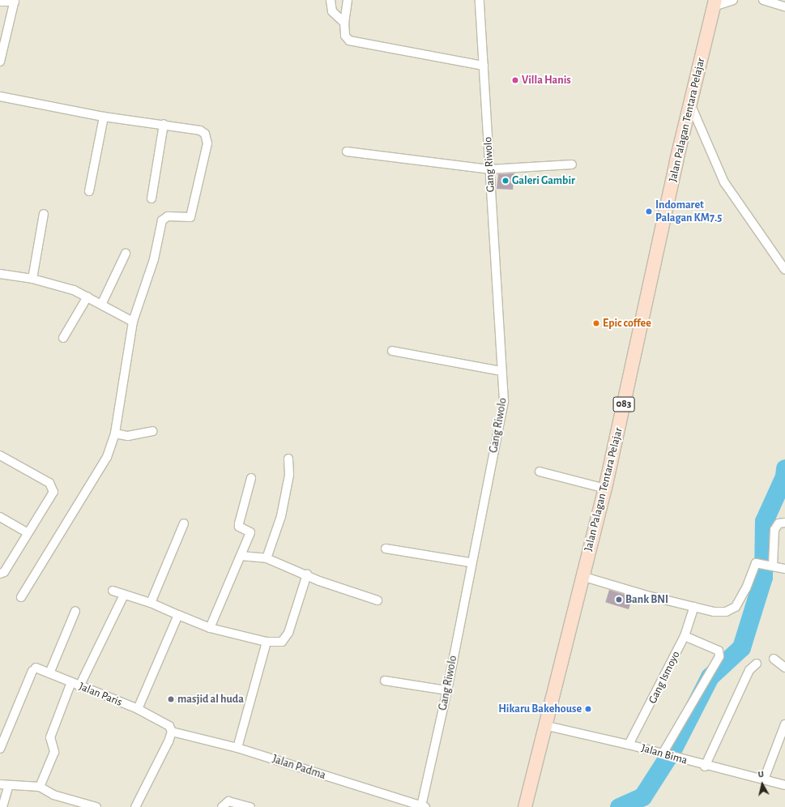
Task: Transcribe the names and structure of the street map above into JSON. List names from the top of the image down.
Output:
{
  "streets": {
    "main road": ["Jalan Palagan Tentara Pelajar", "083"],
    "street": [
      "Gang Riwolo",
      "Gang Ismoyo",
      "Jalan Paris",
      "Jalan Bima",
      "Jalan Padma"
    ]
  },
  "crossings": [
    ["Jalan Palagan Tentara Pelajar", "Jalan Bima"],
    ["Gang Riwolo", "Jalan Padma"],
    ["Gang Ismoyo", "Jalan Bima"],
    ["Jalan Paris", "Jalan Padma"]
  ],
  "places": [
    "Villa Hanis",
    "Galeri Gambir",
    "Indomaret Palagan KM7.5",
    "Epic coffee",
    "Bank BNI",
    "masjid al huda",
    "Hikaru Bakehouse"
  ],
  "north": "top"
}
